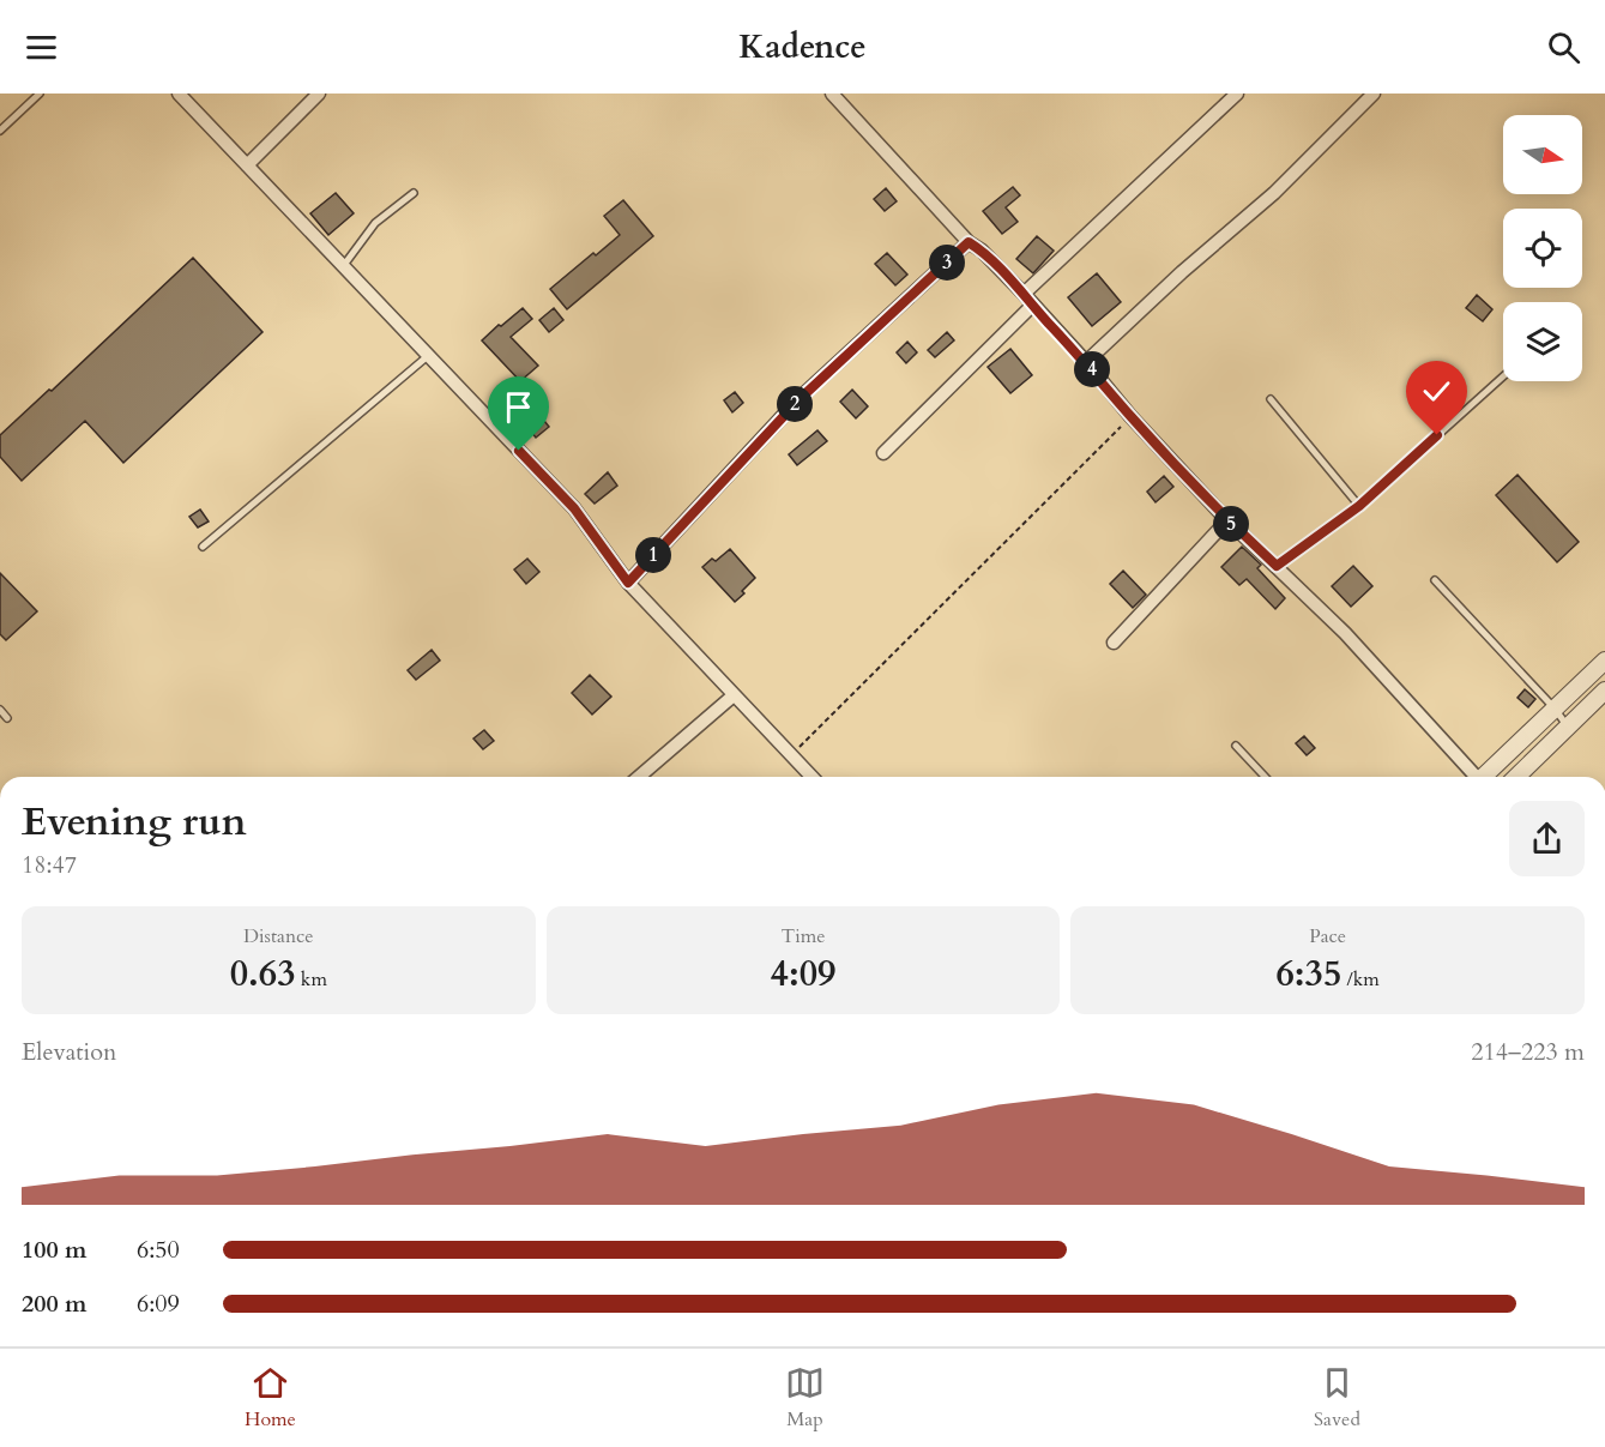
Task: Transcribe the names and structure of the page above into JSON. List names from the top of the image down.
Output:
{
  "north": "right",
  "page": {
    "header": "Kadence",
    "pins": [
      "3",
      "4",
      "2",
      "5",
      "1"
    ],
    "heading": ["Evening run", "18:47"],
    "stats": [
      ["Distance", "0.63 km"],
      ["Time", "4:09"],
      ["Pace", "6:35 /km"]
    ],
    "chart": ["Elevation", "214–223 m"],
    "list": [
      {
        "name": "100 m",
        "note": "6:50"
      },
      {
        "name": "200 m",
        "note": "6:09"
      }
    ],
    "tabs": ["Home", "Map", "Saved"]
  }
}
